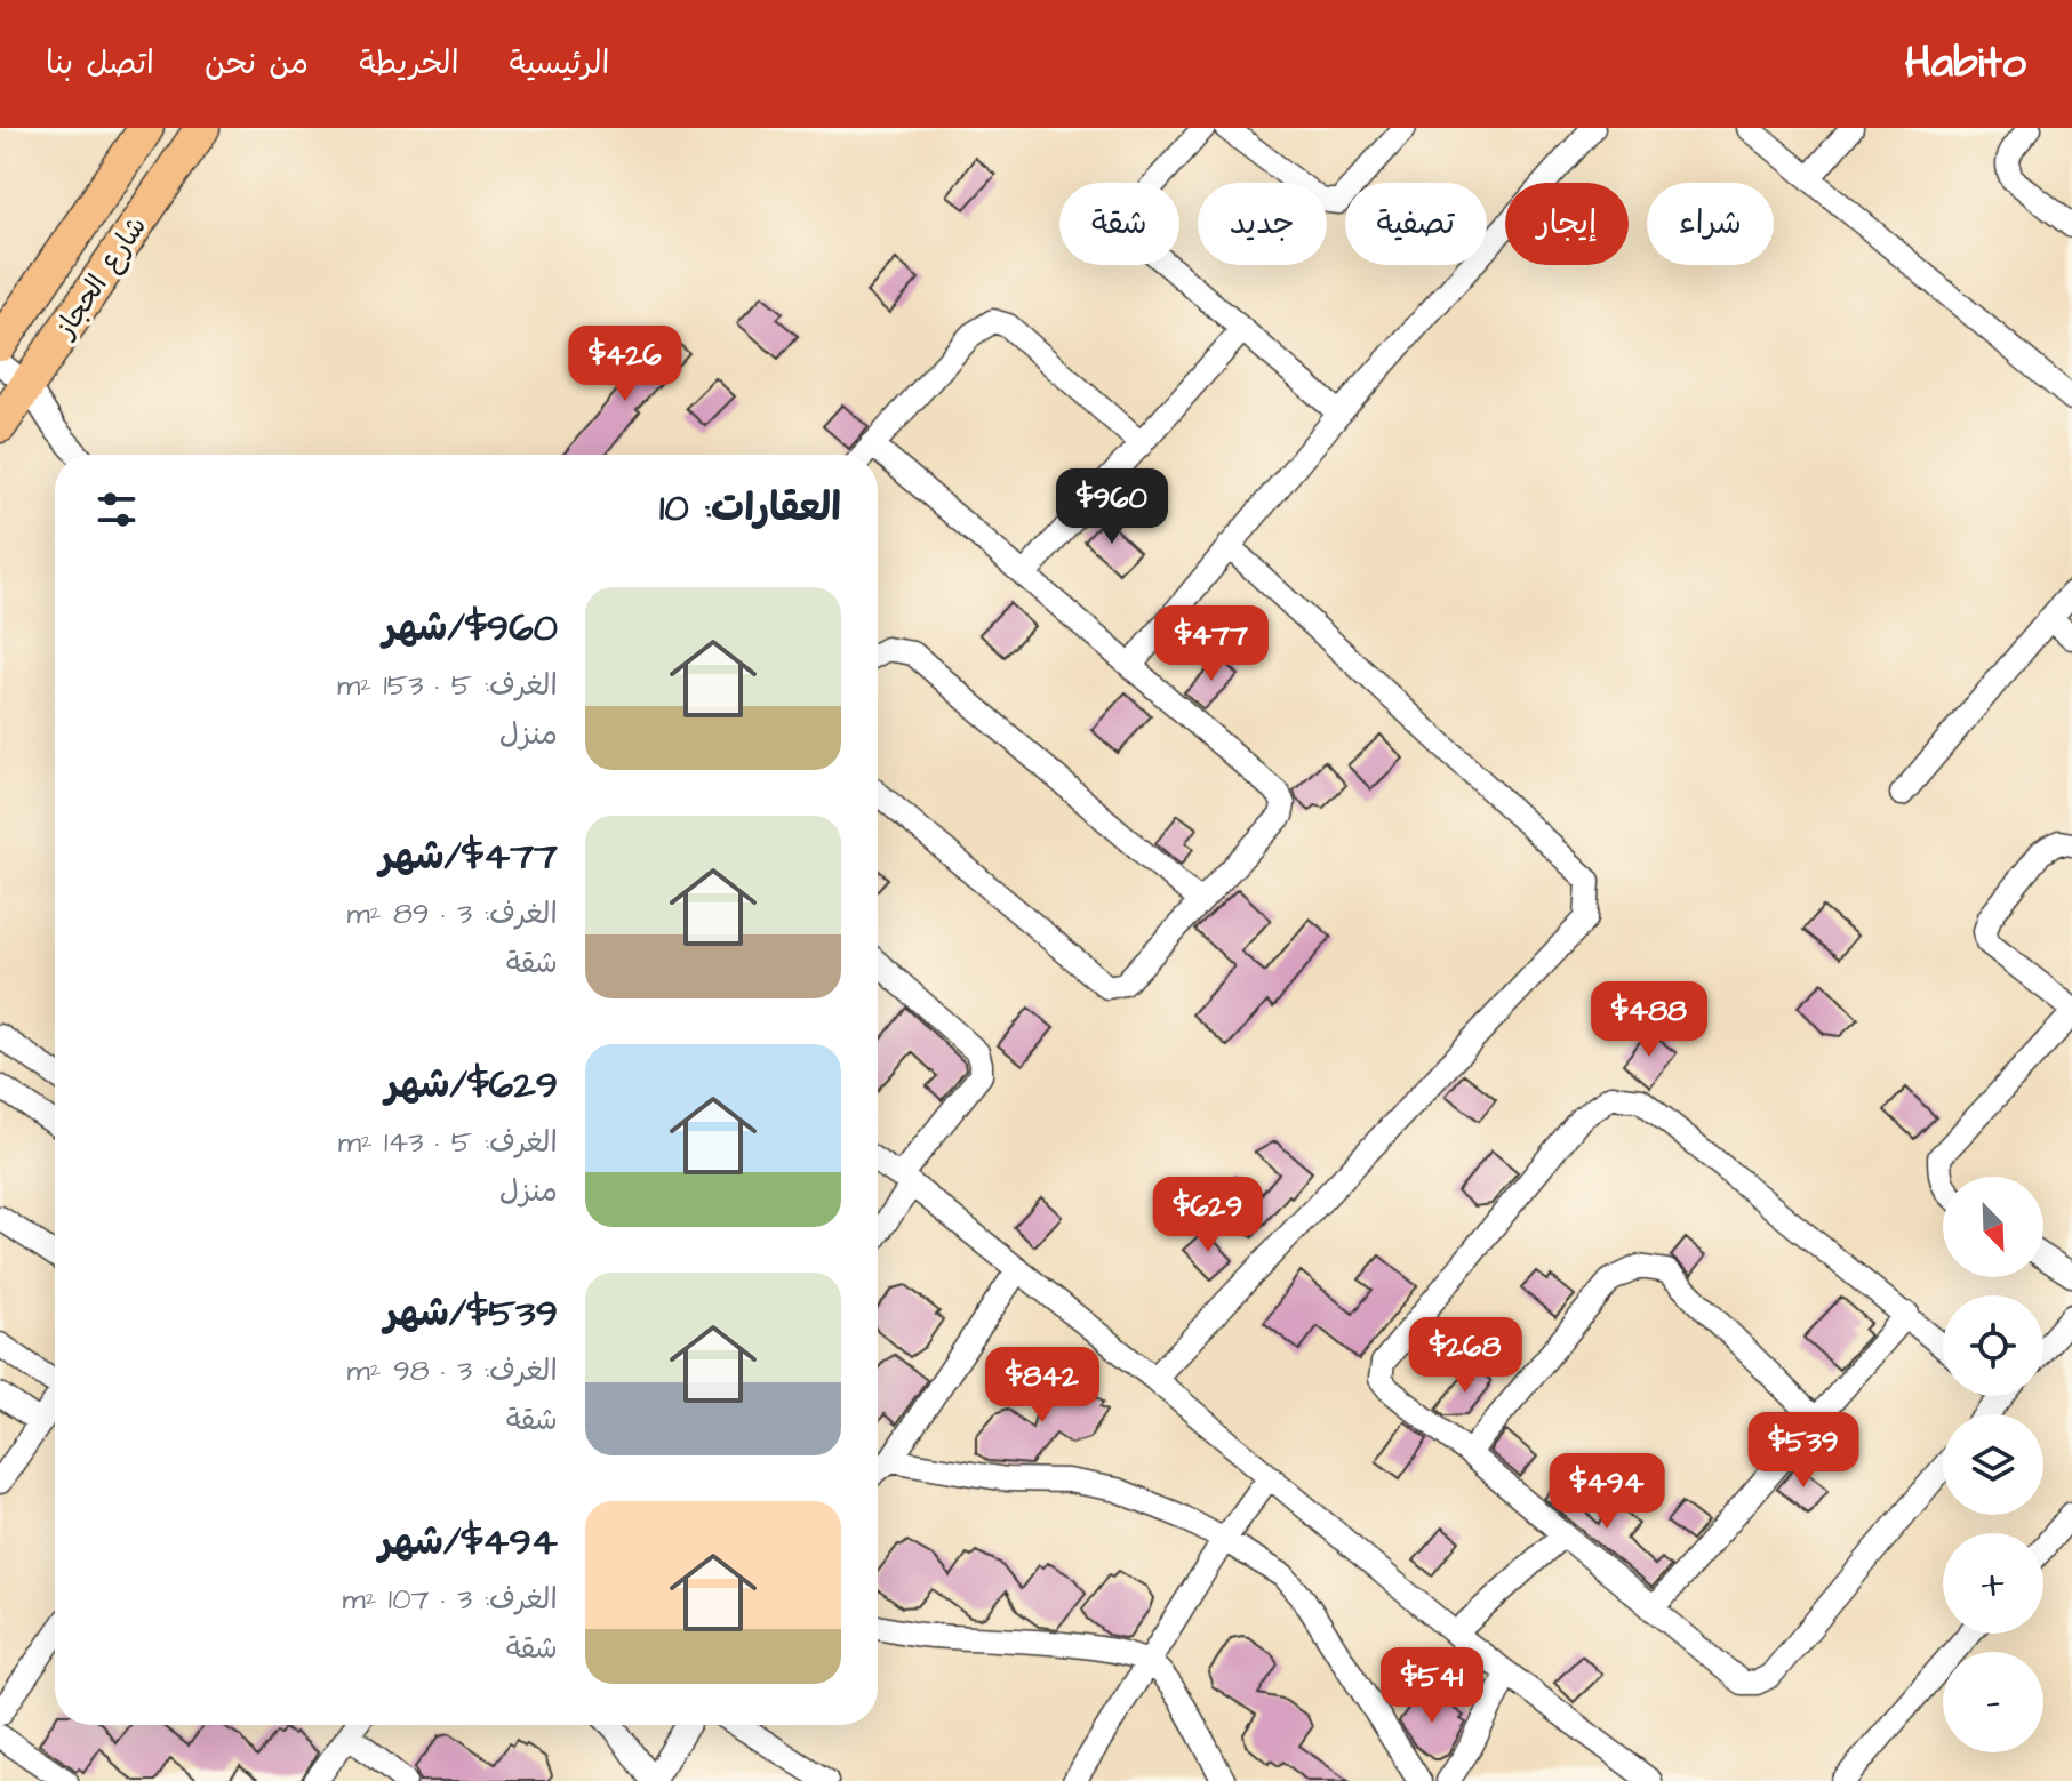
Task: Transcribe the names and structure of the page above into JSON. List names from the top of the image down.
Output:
{
  "streets": {
    "main road": ["شارع الحجاز"]
  },
  "north": "bottom right",
  "page": {
    "header": "Habito",
    "nav": [
      "الرئيسية",
      "الخريطة",
      "من نحن",
      "اتصل بنا"
    ],
    "chip": [
      "شراء",
      "إيجار",
      "تصفية",
      "جديد",
      "شقة"
    ],
    "price": [
      "$426",
      "$960",
      "$477",
      "$488",
      "$629",
      "$268",
      "$842",
      "$539",
      "$494",
      "$541"
    ],
    "heading": "العقارات: 10",
    "list": [
      {
        "name": "$960/شهر",
        "note": "الغرف: 5 · 153 m² · منزل"
      },
      {
        "name": "$477/شهر",
        "note": "الغرف: 3 · 89 m² · شقة"
      },
      {
        "name": "$629/شهر",
        "note": "الغرف: 5 · 143 m² · منزل"
      },
      {
        "name": "$539/شهر",
        "note": "الغرف: 3 · 98 m² · شقة"
      },
      {
        "name": "$494/شهر",
        "note": "الغرف: 3 · 107 m² · شقة"
      }
    ],
    "map_buttons": ["+", "−"]
  }
}
